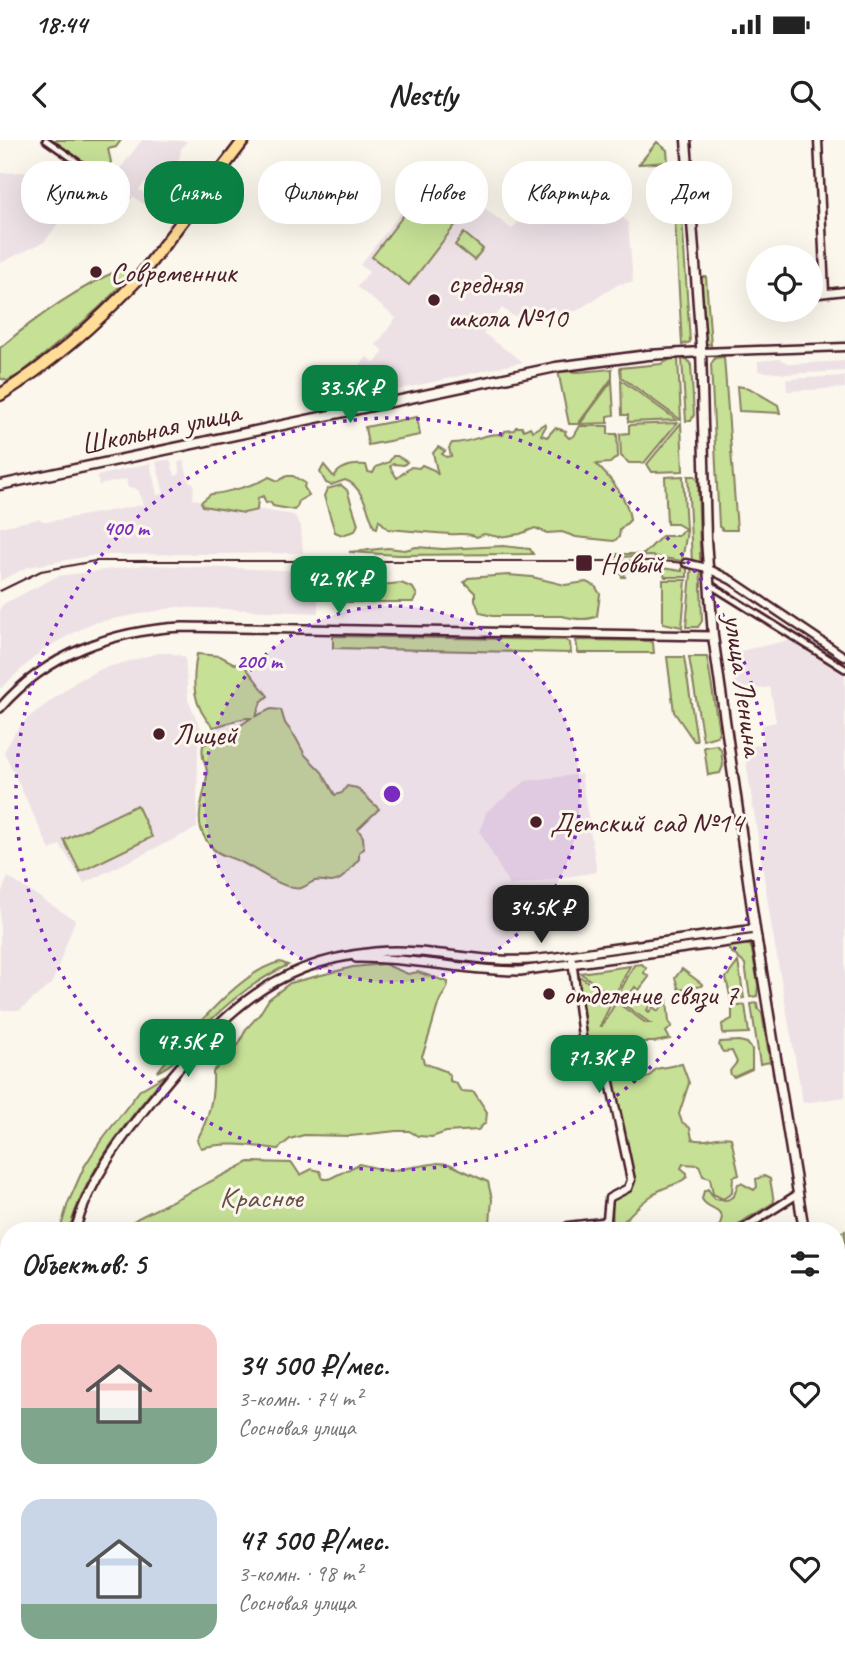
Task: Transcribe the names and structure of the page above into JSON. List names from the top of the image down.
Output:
{
  "streets": {
    "main road": ["Школьная улица", "улица Ленина"]
  },
  "crossings": [
    ["Школьная улица", "улица Ленина"]
  ],
  "parks": ["Красное"],
  "places": {
    "other": [
      "Современник",
      "средняя школа №10",
      "Лицей",
      "Детский сад №14",
      "отделение связи 7"
    ],
    "transit": ["Новый"]
  },
  "page": {
    "status": "18:44",
    "header": "Nestly",
    "chip": [
      "Купить",
      "Снять",
      "Фильтры",
      "Новое",
      "Квартира",
      "Дом"
    ],
    "price": [
      "33.5K ₽",
      "42.9K ₽",
      "34.5K ₽",
      "47.5K ₽",
      "71.3K ₽"
    ],
    "heading": "Объектов: 5",
    "list": [
      {
        "name": "34 500 ₽/мес.",
        "note": "3-комн. · 74 m² · Сосновая улица"
      },
      {
        "name": "47 500 ₽/мес.",
        "note": "3-комн. · 98 m² · Сосновая улица"
      }
    ]
  },
  "rings": ["400 m", "200 m"]
}
